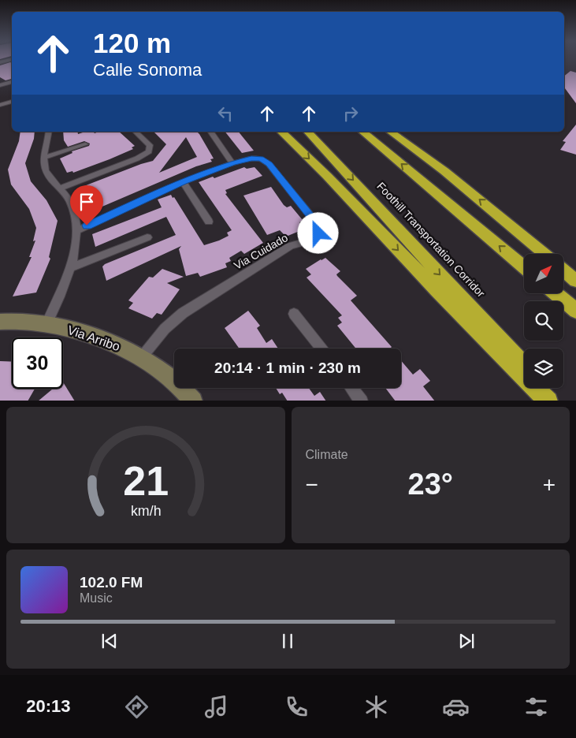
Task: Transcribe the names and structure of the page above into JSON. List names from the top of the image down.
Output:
{
  "streets": {
    "highway": ["Foothill Transportation Corridor"],
    "street": ["Via Cuidado", "Via Arribo"]
  },
  "crossings": [
    ["Via Cuidado", "Via Arribo"]
  ],
  "north": "top right",
  "page": {
    "turn": ["120 m", "Calle Sonoma"],
    "limit": "30",
    "trip": "20:14 · 1 min · 230 m",
    "tile": "Climate",
    "heat": ["−", "23°", "+"],
    "song": ["102.0 FM", "Music"],
    "tabs": "20:13",
    "gauge": ["21", "km/h"]
  }
}
